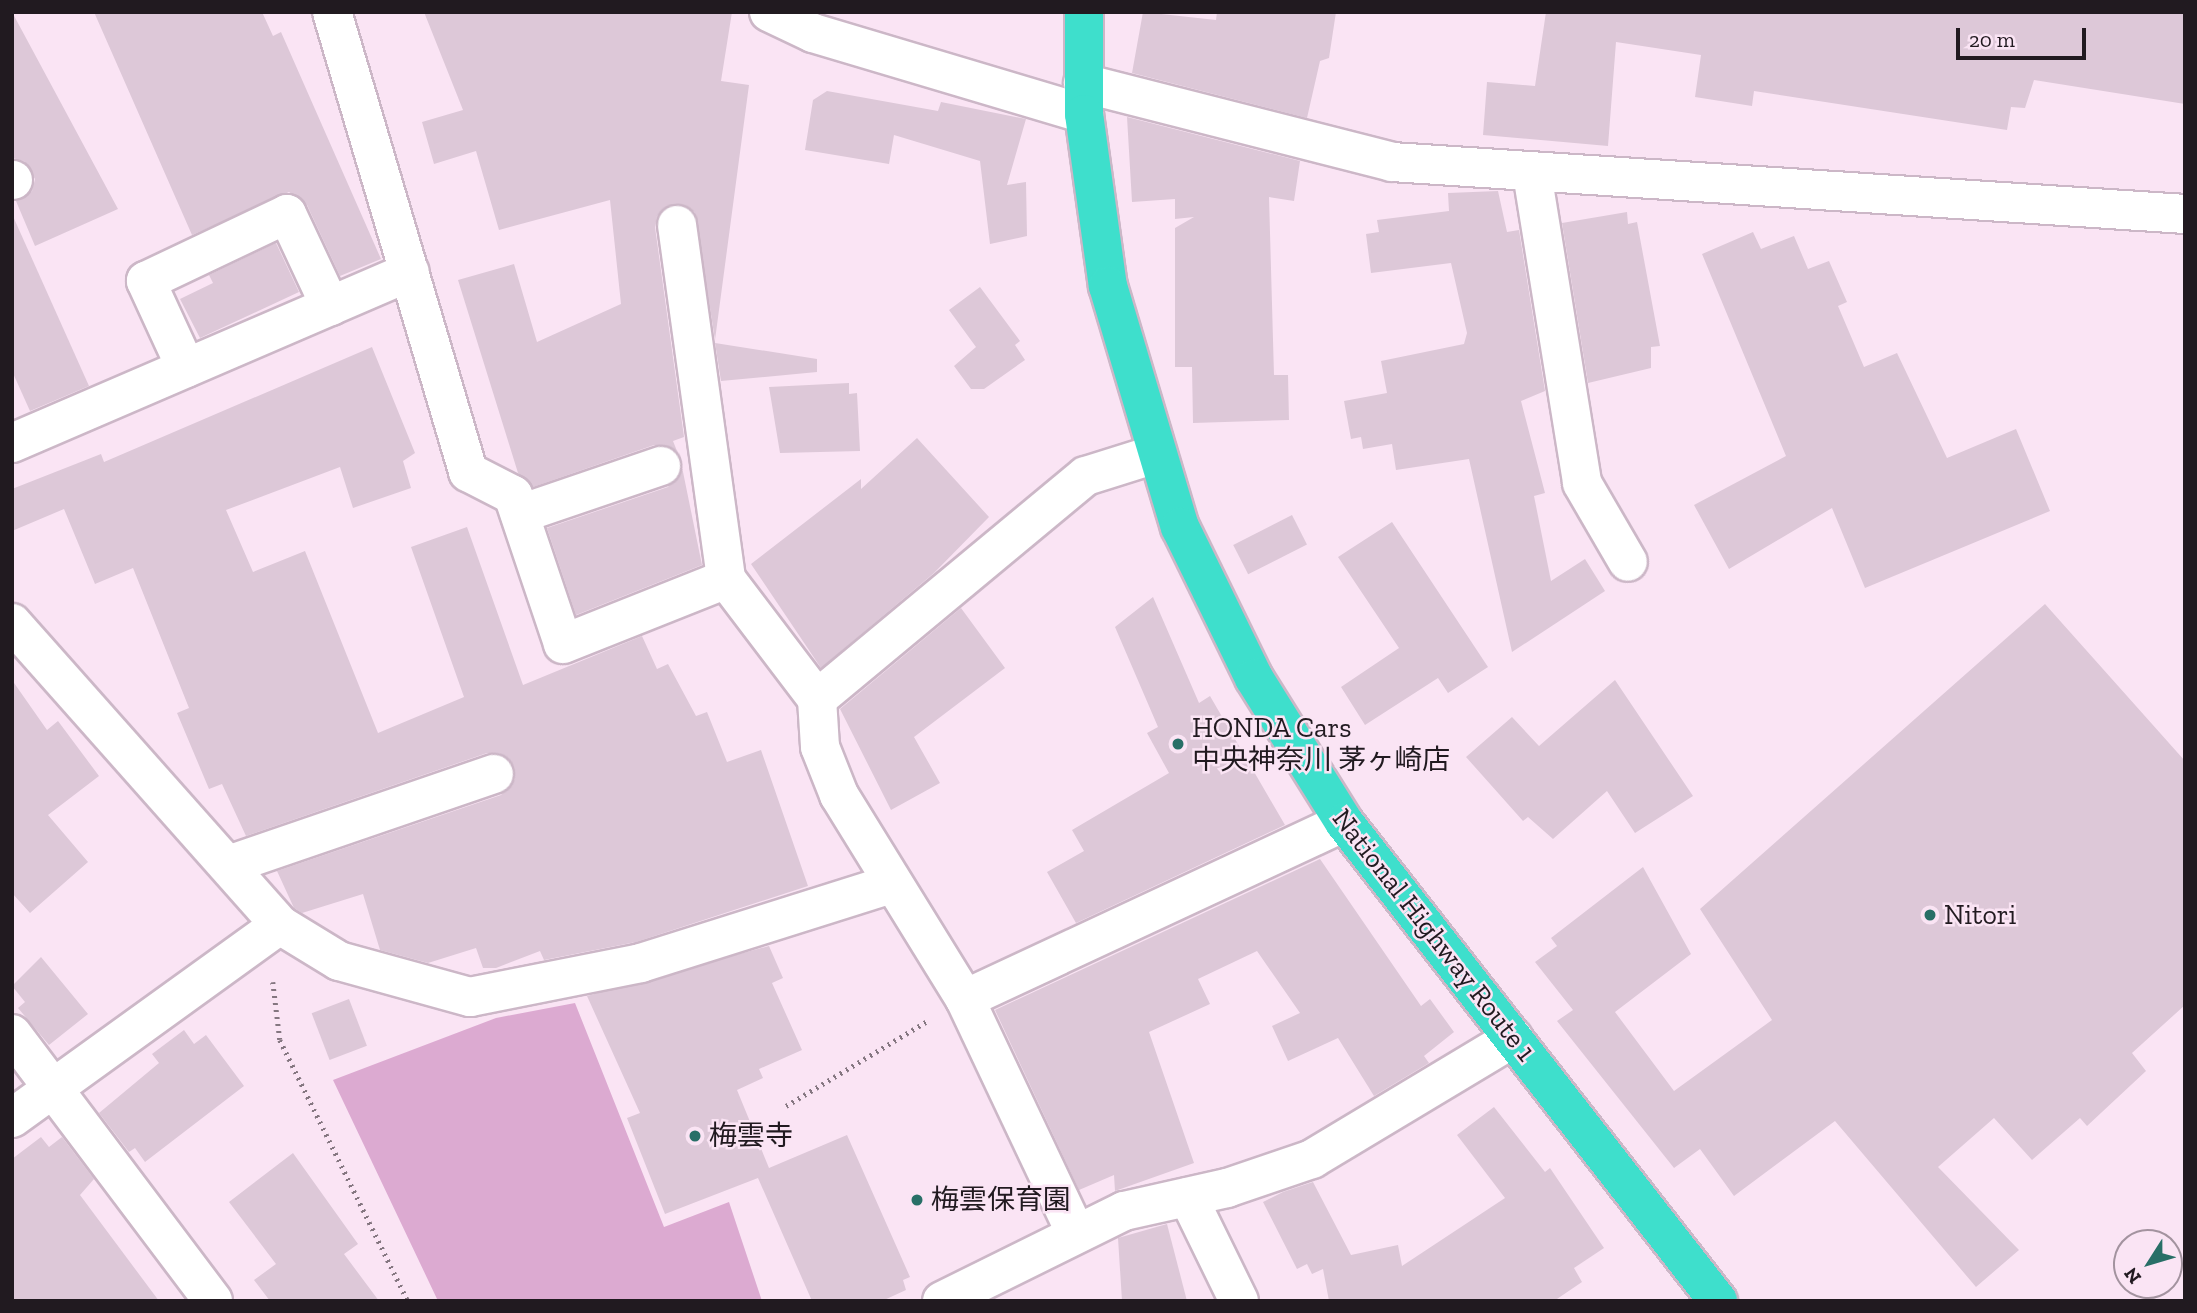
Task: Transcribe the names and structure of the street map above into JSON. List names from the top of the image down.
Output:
{
  "streets": {
    "highway": ["National Highway Route 1"]
  },
  "places": [
    "HONDA Cars 中央神奈川 茅ヶ崎店",
    "Nitori",
    "梅雲寺",
    "梅雲保育園"
  ],
  "scale_bar": "20 m",
  "north": "bottom left"
}
